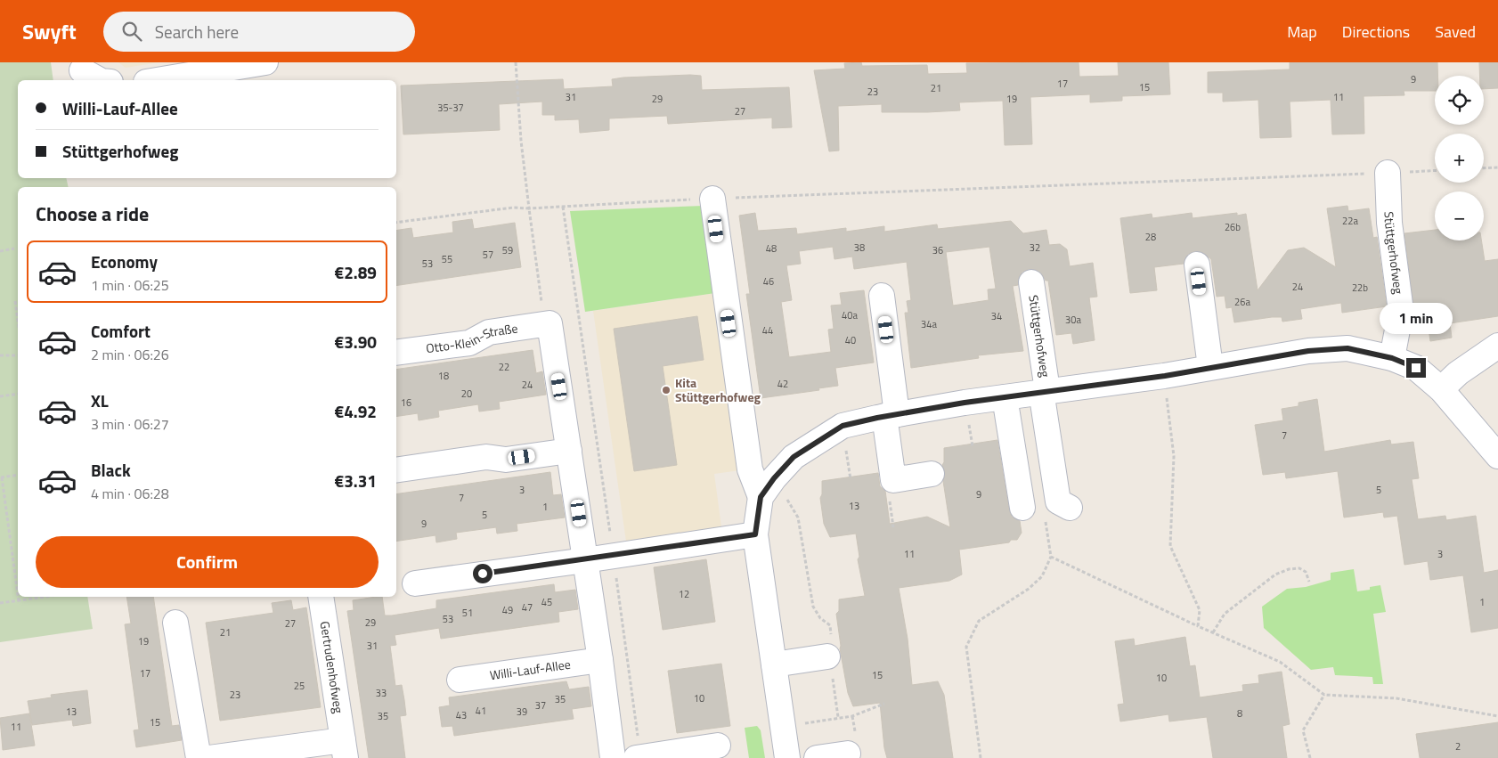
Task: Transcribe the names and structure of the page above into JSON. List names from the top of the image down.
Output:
{
  "streets": {
    "street": [
      "Stüttgerhofweg",
      "Otto-Klein-Straße",
      "Gertrudenhofweg",
      "Willi-Lauf-Allee"
    ]
  },
  "places": ["Kita Stüttgerhofweg"],
  "house_numbers": [
    "9",
    "17",
    "15",
    "21",
    "23",
    "31",
    "11",
    "29",
    "19",
    "35-37",
    "27",
    "22a",
    "26b",
    "28",
    "38",
    "32",
    "48",
    "59",
    "36",
    "57",
    "55",
    "53",
    "46",
    "24",
    "22b",
    "26a",
    "40a",
    "34",
    "30a",
    "34a",
    "44",
    "40",
    "22",
    "18",
    "42",
    "24",
    "20",
    "16",
    "7",
    "3",
    "5",
    "9",
    "7",
    "13",
    "1",
    "5",
    "9",
    "11",
    "3",
    "12",
    "45",
    "1",
    "47",
    "49",
    "51",
    "53",
    "29",
    "27",
    "21",
    "19",
    "31",
    "17",
    "15",
    "10",
    "25",
    "33",
    "23",
    "10",
    "35",
    "37",
    "41",
    "13",
    "39",
    "8",
    "43",
    "35",
    "15",
    "11",
    "2"
  ],
  "page": {
    "header": "Swyft",
    "search": "Search here",
    "nav": ["Map", "Directions", "Saved"],
    "map_buttons": ["+", "−"],
    "banner": ["Willi-Lauf-Allee", "Stüttgerhofweg"],
    "heading": "Choose a ride",
    "list": [
      {
        "name": "Economy",
        "note": "1 min · 06:25",
        "value": "€2.89"
      },
      {
        "name": "Comfort",
        "note": "2 min · 06:26",
        "value": "€3.90"
      },
      {
        "name": "XL",
        "note": "3 min · 06:27",
        "value": "€4.92"
      },
      {
        "name": "Black",
        "note": "4 min · 06:28",
        "value": "€3.31"
      }
    ],
    "bubble": "1 min",
    "buttons": "Confirm"
  }
}
